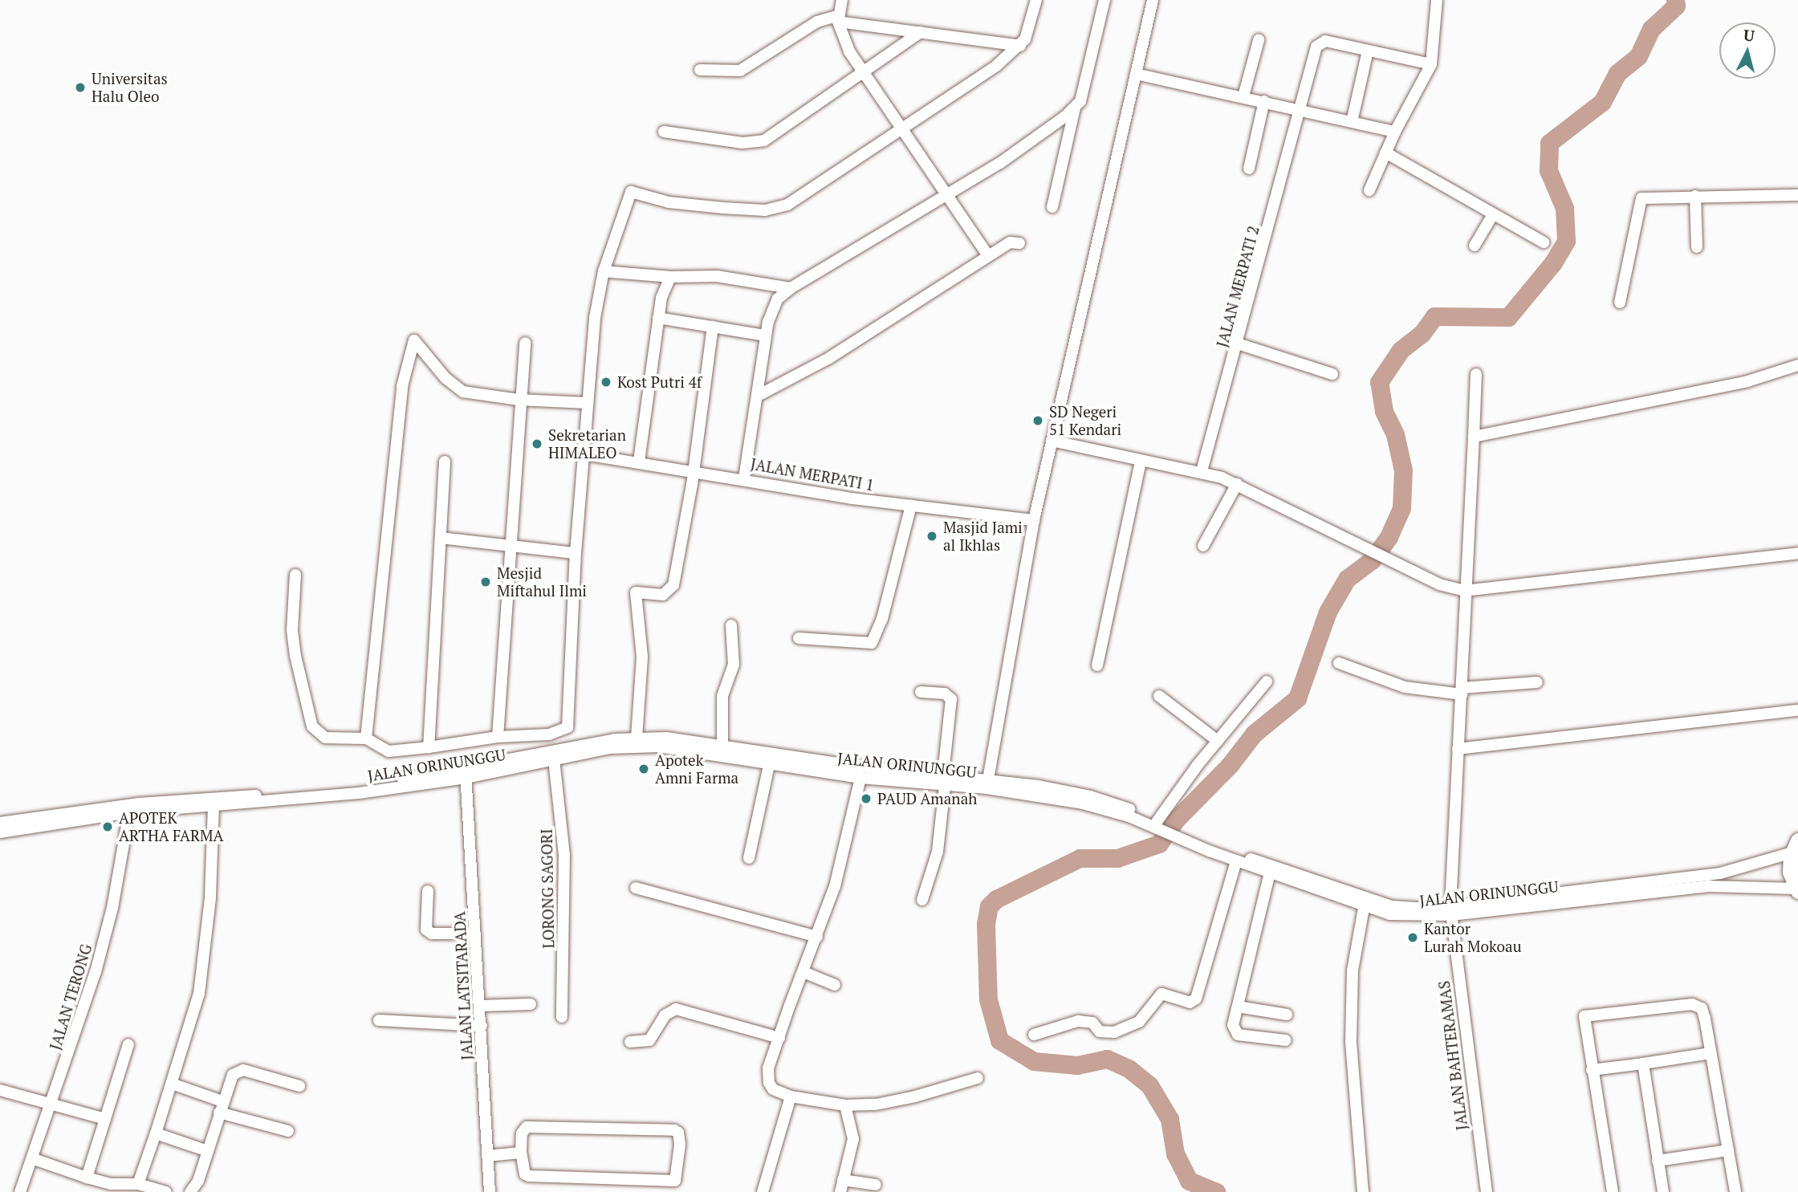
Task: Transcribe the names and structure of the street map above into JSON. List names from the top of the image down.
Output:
{
  "streets": {
    "street": [
      "JALAN MERPATI 2",
      "JALAN MERPATI 1",
      "JALAN ORINUNGGU",
      "LORONG SAGORI",
      "JALAN LATSITARADA",
      "JALAN TERONG",
      "JALAN BAHTERAMAS"
    ]
  },
  "crossings": [
    ["JALAN ORINUNGGU", "LORONG SAGORI"],
    ["JALAN ORINUNGGU", "JALAN LATSITARADA"],
    ["JALAN ORINUNGGU", "JALAN TERONG"],
    ["JALAN ORINUNGGU", "JALAN BAHTERAMAS"]
  ],
  "places": [
    "Universitas Halu Oleo",
    "Kost Putri 4f",
    "SD Negeri 51 Kendari",
    "Sekretarian HIMALEO",
    "Masjid Jami al Ikhlas",
    "Mesjid Miftahul Ilmi",
    "Apotek Amni Farma",
    "PAUD Amanah",
    "APOTEK ARTHA FARMA",
    "Kantor Lurah Mokoau"
  ],
  "north": "top"
}
